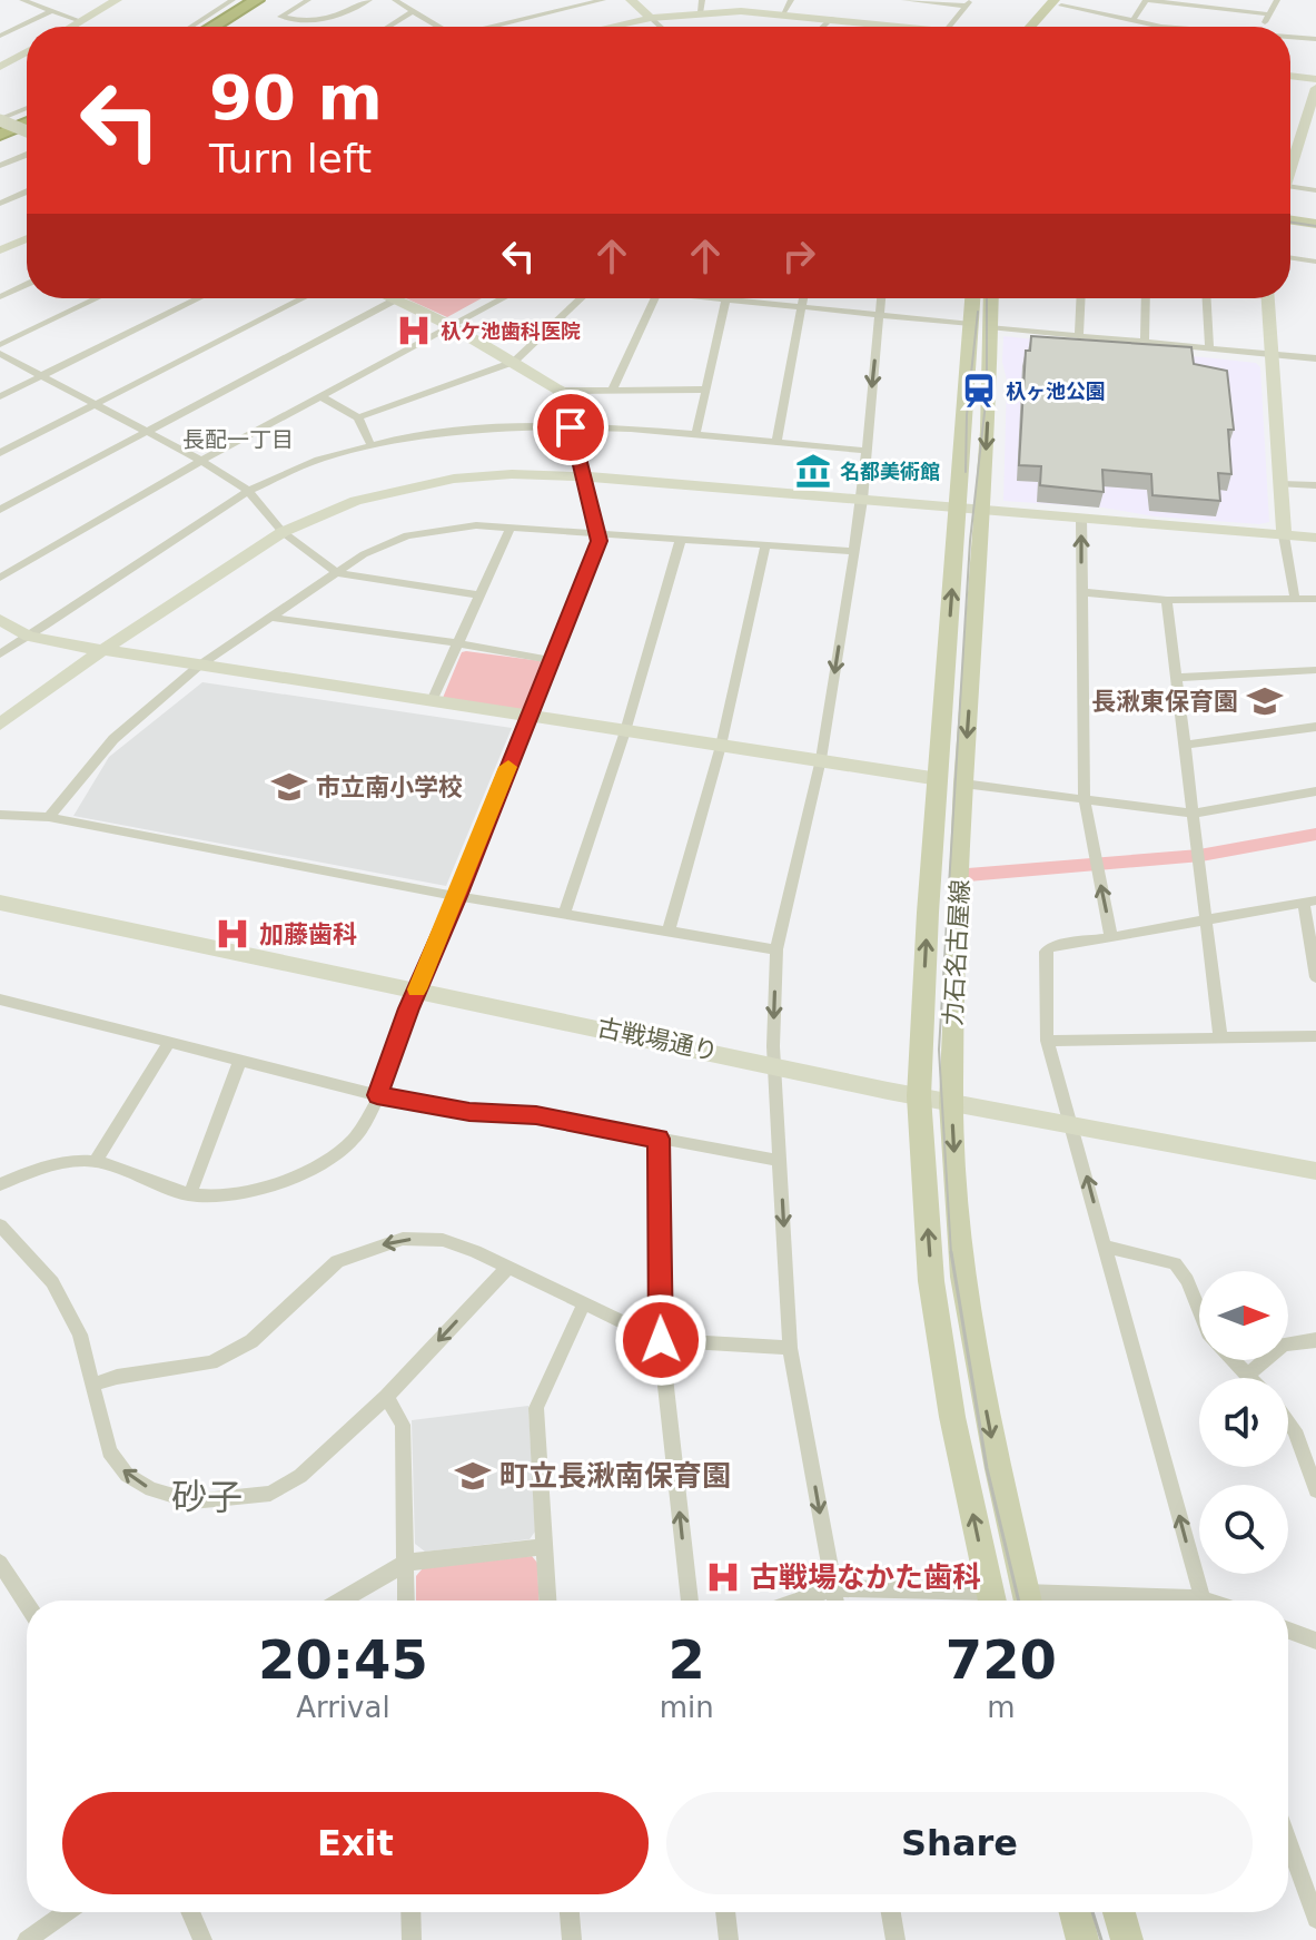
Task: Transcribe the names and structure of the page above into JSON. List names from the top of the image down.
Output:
{
  "streets": {
    "main road": ["力石名古屋線"],
    "street": ["古戦場通り"]
  },
  "crossings": [
    ["力石名古屋線", "古戦場通り"]
  ],
  "districts": ["長配一丁目", "砂子"],
  "places": {
    "hospital": ["杁ケ池歯科医院", "加藤歯科", "古戦場なかた歯科"],
    "station": ["杁ヶ池公園"],
    "museum": ["名都美術館"],
    "school or university": ["長湫東保育園", "市立南小学校", "町立長湫南保育園"]
  },
  "north": "right",
  "page": {
    "turn": ["90 m", "Turn left"],
    "eta": [
      "20:45",
      "Arrival",
      "2",
      "min",
      "720",
      "m"
    ],
    "buttons": ["Exit", "Share"]
  }
}
